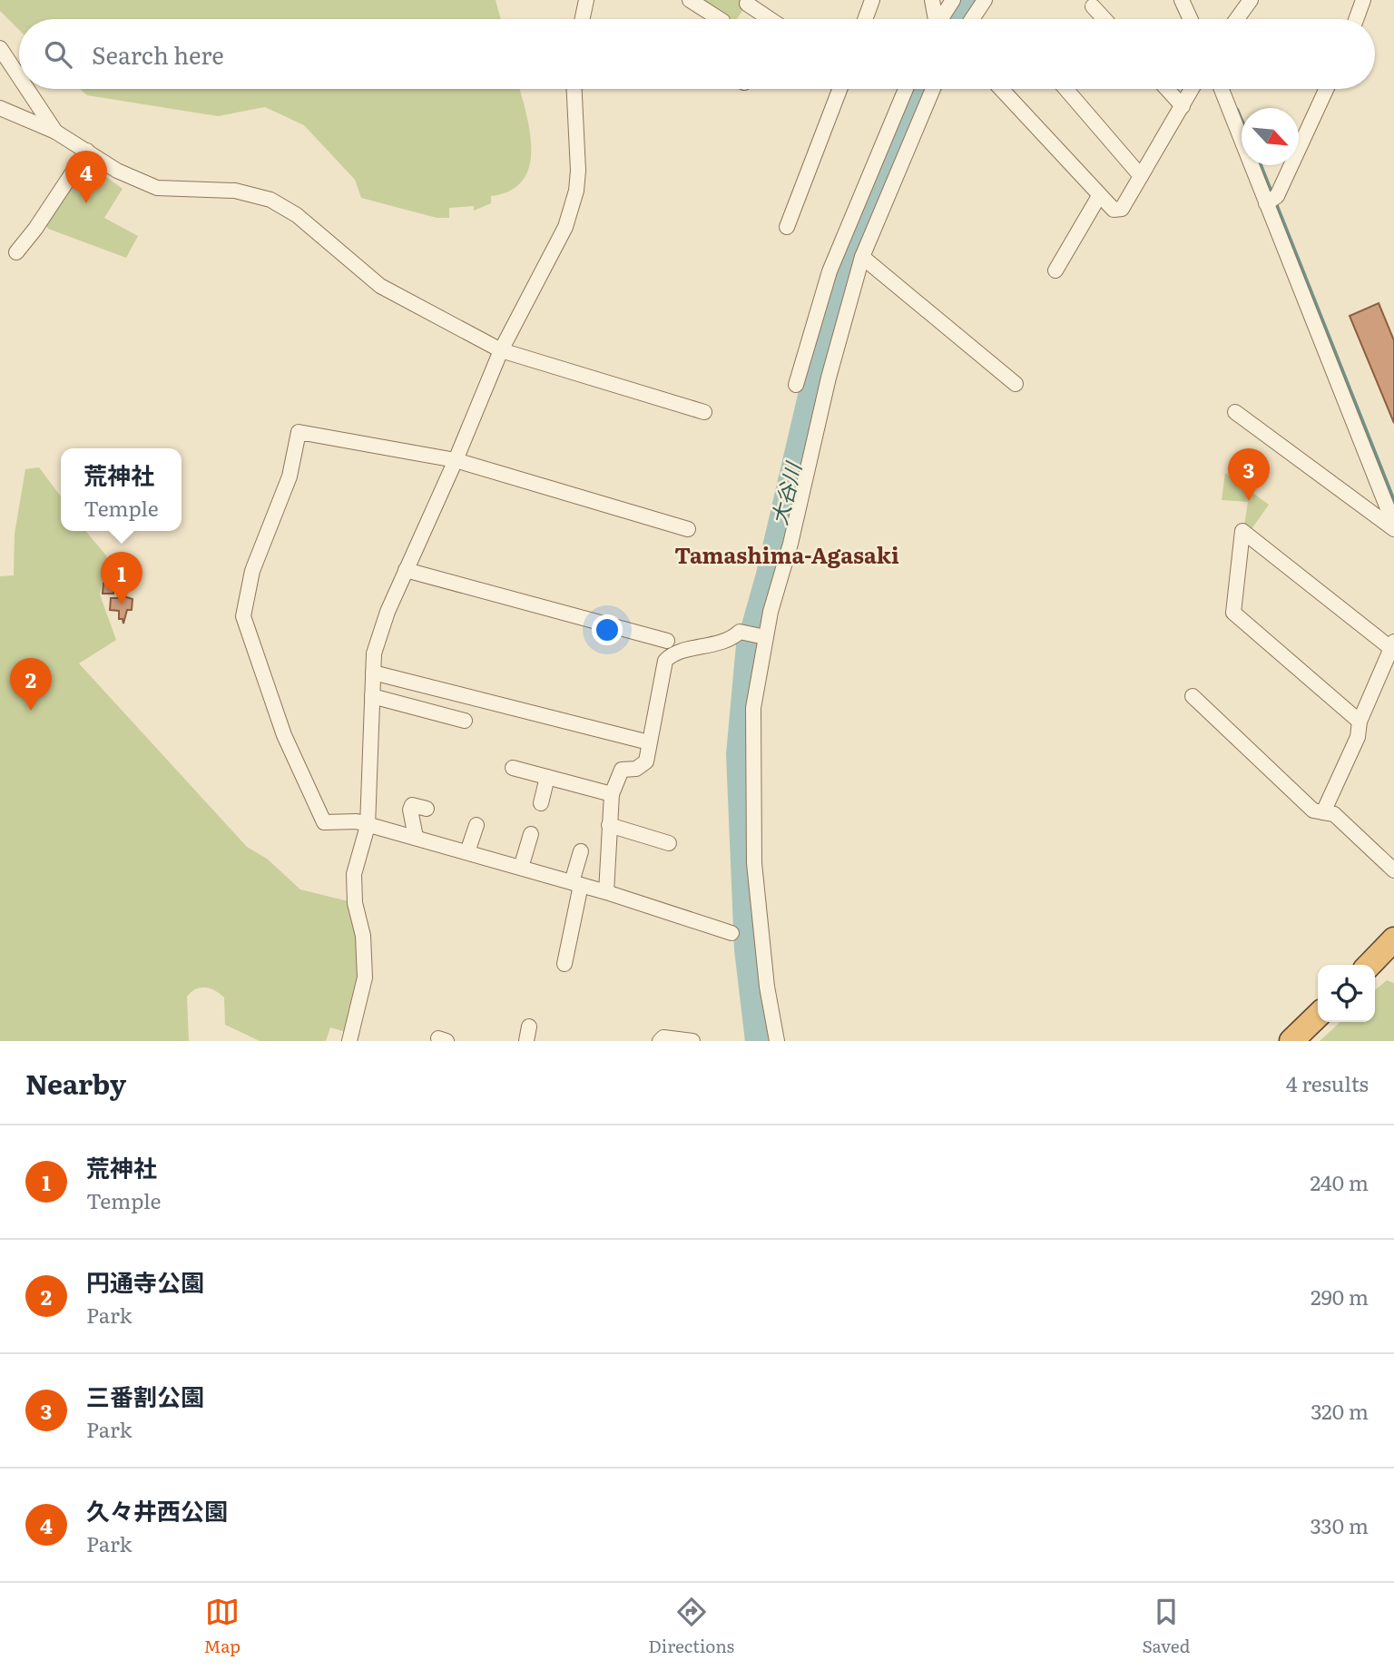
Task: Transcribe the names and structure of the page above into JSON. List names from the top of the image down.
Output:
{
  "districts": ["Tamashima-Agasaki"],
  "water": ["大谷川"],
  "north": "bottom right",
  "page": {
    "search": "Search here",
    "pins": [
      "4",
      "3",
      "1",
      "2"
    ],
    "popup": ["荒神社", "Temple"],
    "heading": ["Nearby", "4 results"],
    "list": [
      {
        "mark": "1",
        "name": "荒神社",
        "note": "Temple",
        "value": "240 m"
      },
      {
        "mark": "2",
        "name": "円通寺公園",
        "note": "Park",
        "value": "290 m"
      },
      {
        "mark": "3",
        "name": "三番割公園",
        "note": "Park",
        "value": "320 m"
      },
      {
        "mark": "4",
        "name": "久々井西公園",
        "note": "Park",
        "value": "330 m"
      }
    ],
    "nav": ["Map", "Directions", "Saved"]
  }
}
